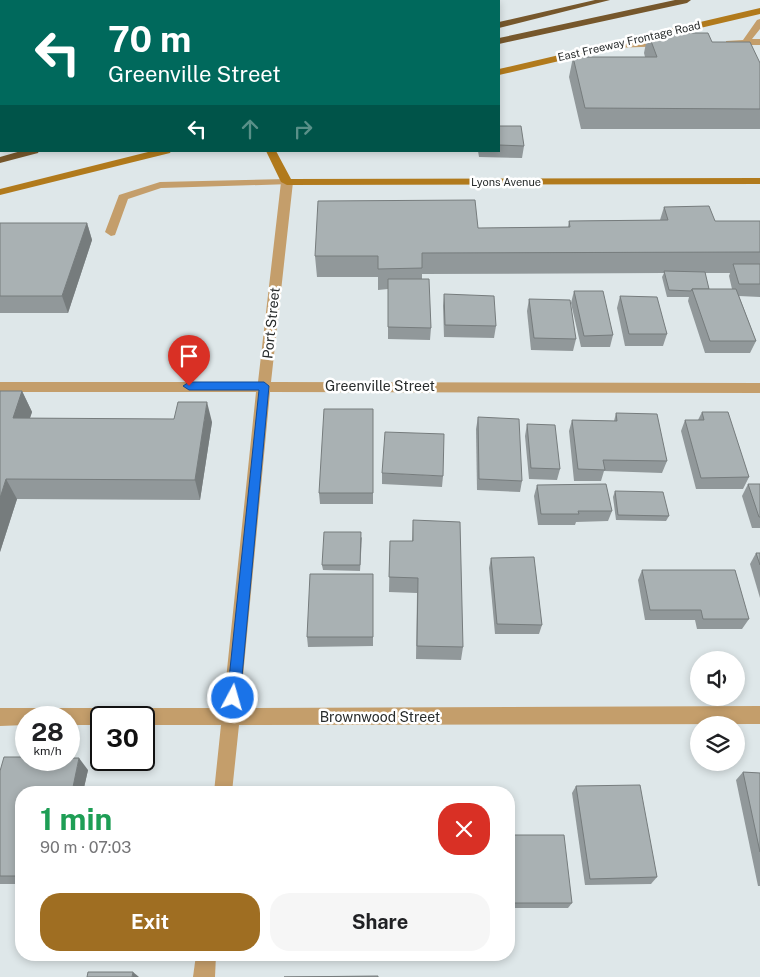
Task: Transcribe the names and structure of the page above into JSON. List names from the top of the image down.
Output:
{
  "streets": {
    "main road": ["East Freeway Frontage Road", "Lyons Avenue"],
    "street": ["Port Street", "Greenville Street", "Brownwood Street"]
  },
  "crossings": [
    ["Lyons Avenue", "Port Street"],
    ["Port Street", "Greenville Street"],
    ["Port Street", "Brownwood Street"]
  ],
  "page": {
    "turn": ["70 m", "Greenville Street"],
    "speed": "28 km/h",
    "limit": "30",
    "heading": ["1 min", "90 m · 07:03"],
    "buttons": ["Exit", "Share"]
  }
}
